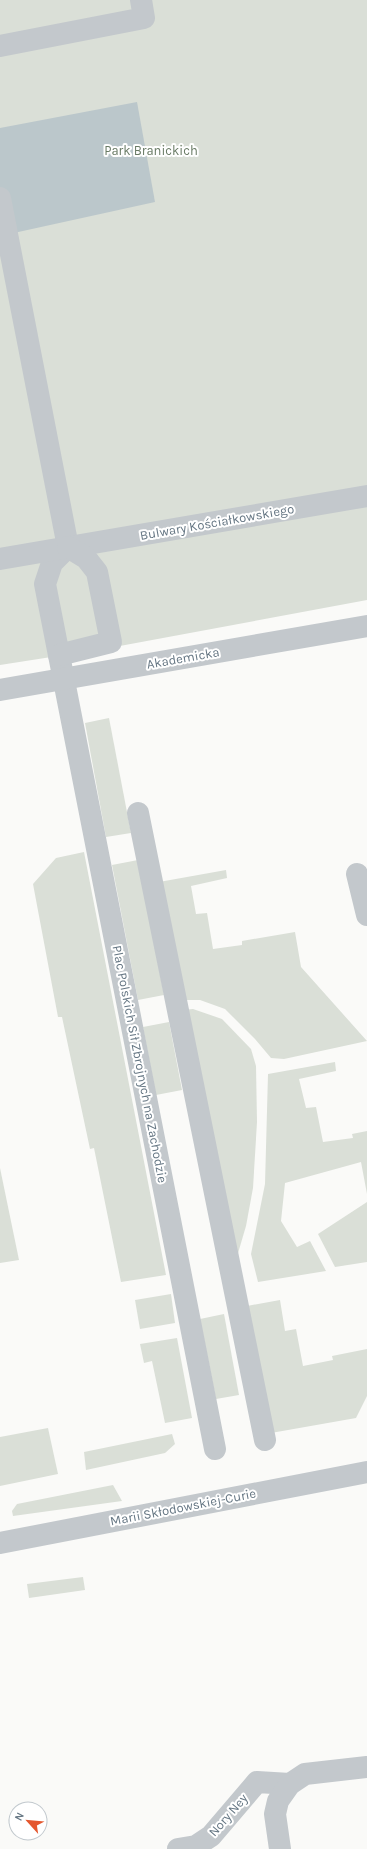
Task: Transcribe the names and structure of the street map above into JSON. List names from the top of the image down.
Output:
{
  "streets": {
    "street": [
      "Bulwary Kościałkowskiego",
      "Akademicka",
      "Plac Polskich Sił Zbrojnych na Zachodzie",
      "Marii Skłodowskiej-Curie",
      "Nory Ney"
    ]
  },
  "crossings": [
    ["Akademicka", "Plac Polskich Sił Zbrojnych na Zachodzie"]
  ],
  "parks": ["Park Branickich"],
  "north": "top left"
}
